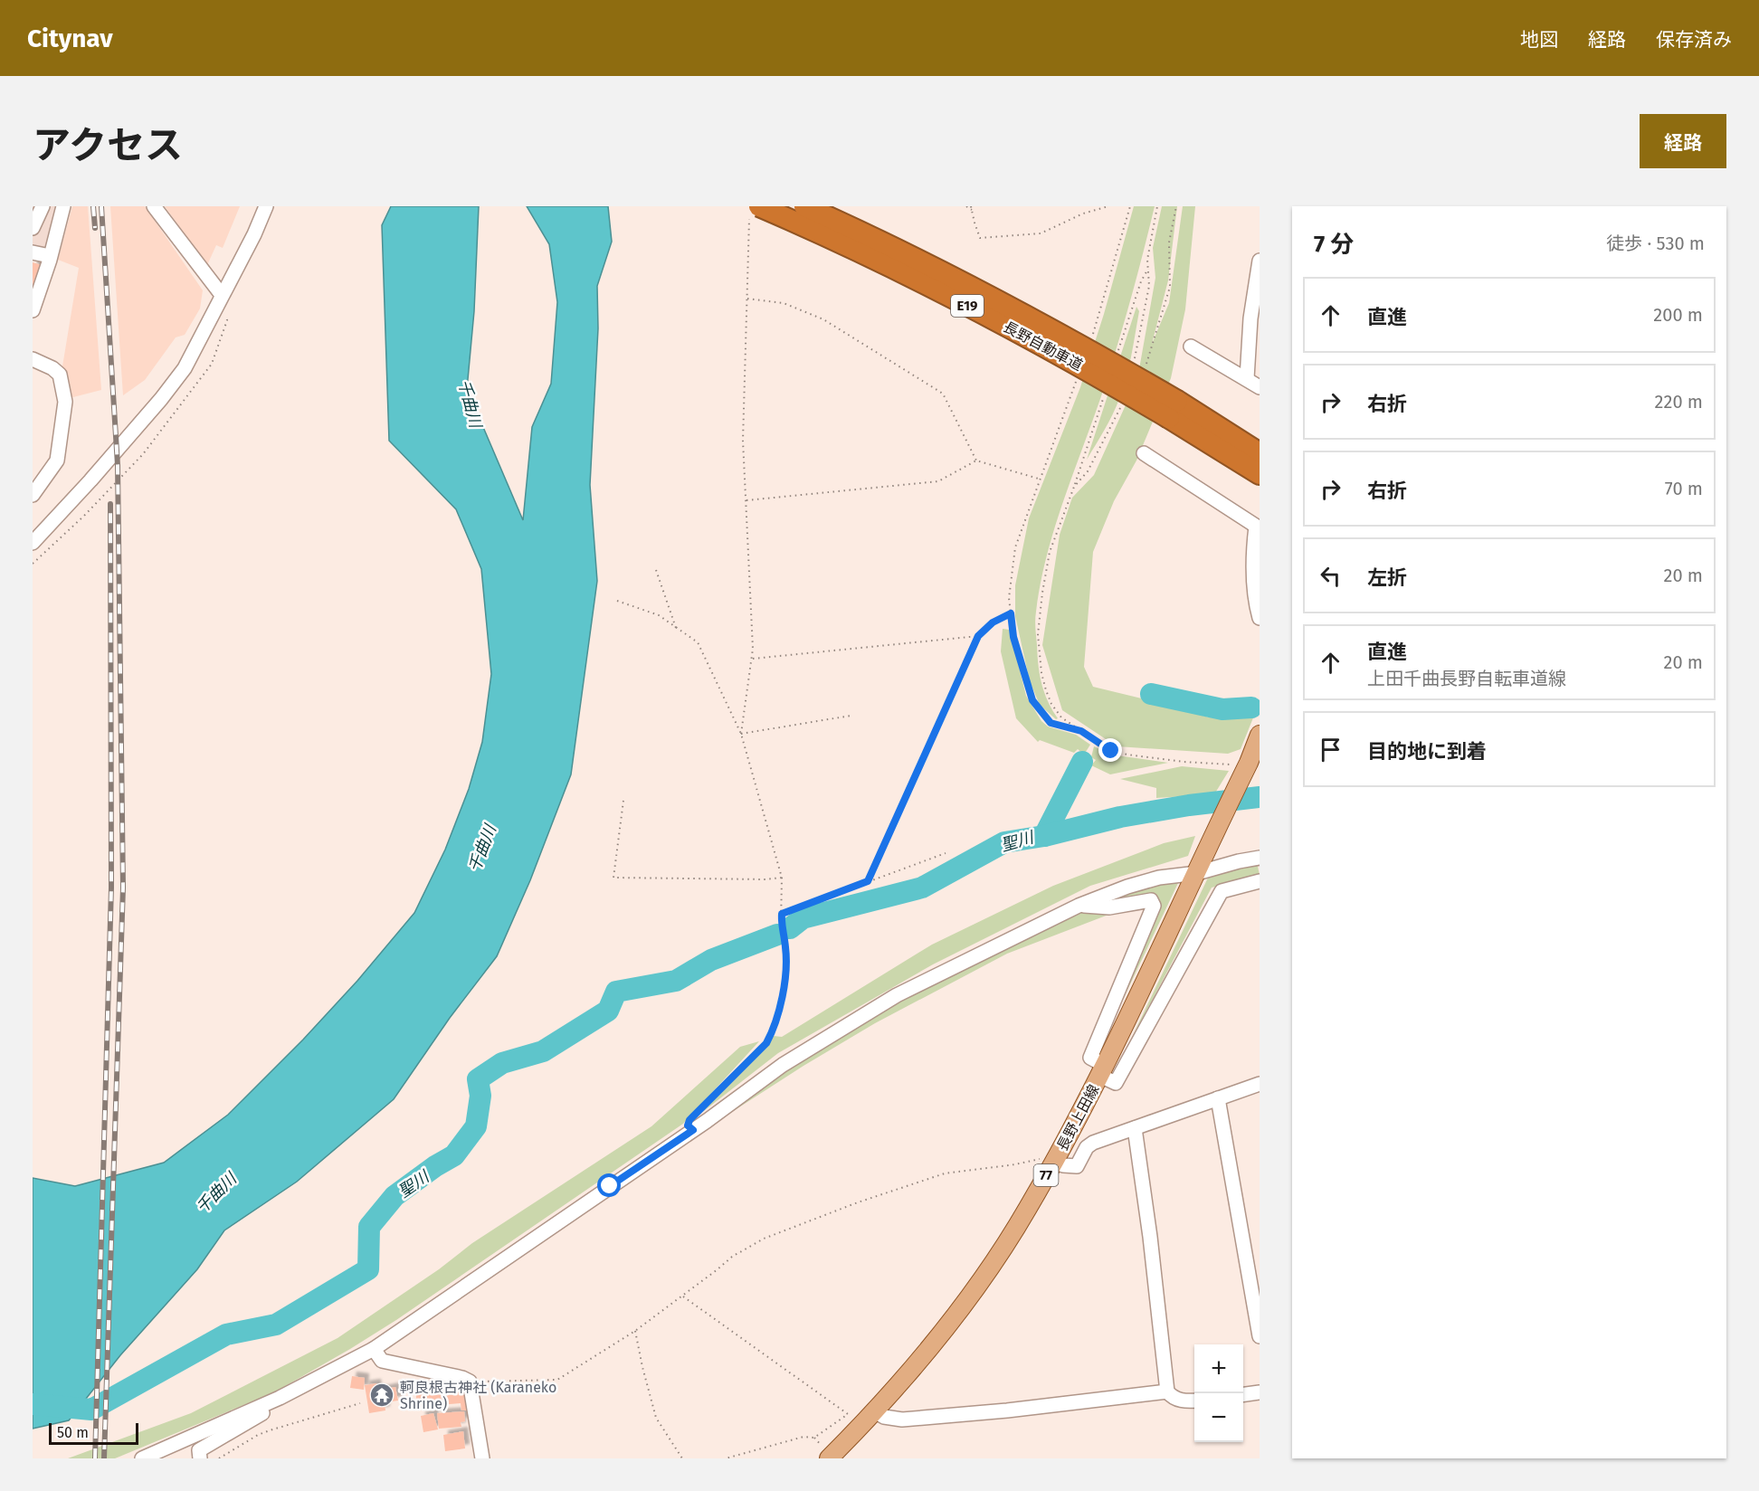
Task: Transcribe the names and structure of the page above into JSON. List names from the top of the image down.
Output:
{
  "streets": {
    "highway": ["E19", "長野自動車道"],
    "main road": ["長野上田線", "77"]
  },
  "water": ["千曲川", "聖川"],
  "places": {
    "temple": ["軻良根古神社 (Karaneko Shrine)"]
  },
  "scale_bar": "50 m",
  "page": {
    "header": "Citynav",
    "nav": ["地図", "経路", "保存済み"],
    "title": "アクセス",
    "buttons": "経路",
    "heading": ["7 分", "徒歩 · 530 m"],
    "list": [
      ["直進", "200 m"],
      ["右折", "220 m"],
      ["右折", "70 m"],
      ["左折", "20 m"],
      ["直進", "上田千曲長野自転車道線", "20 m"],
      "目的地に到着"
    ],
    "map_buttons": ["+", "−"],
    "scale": "50 m"
  }
}
